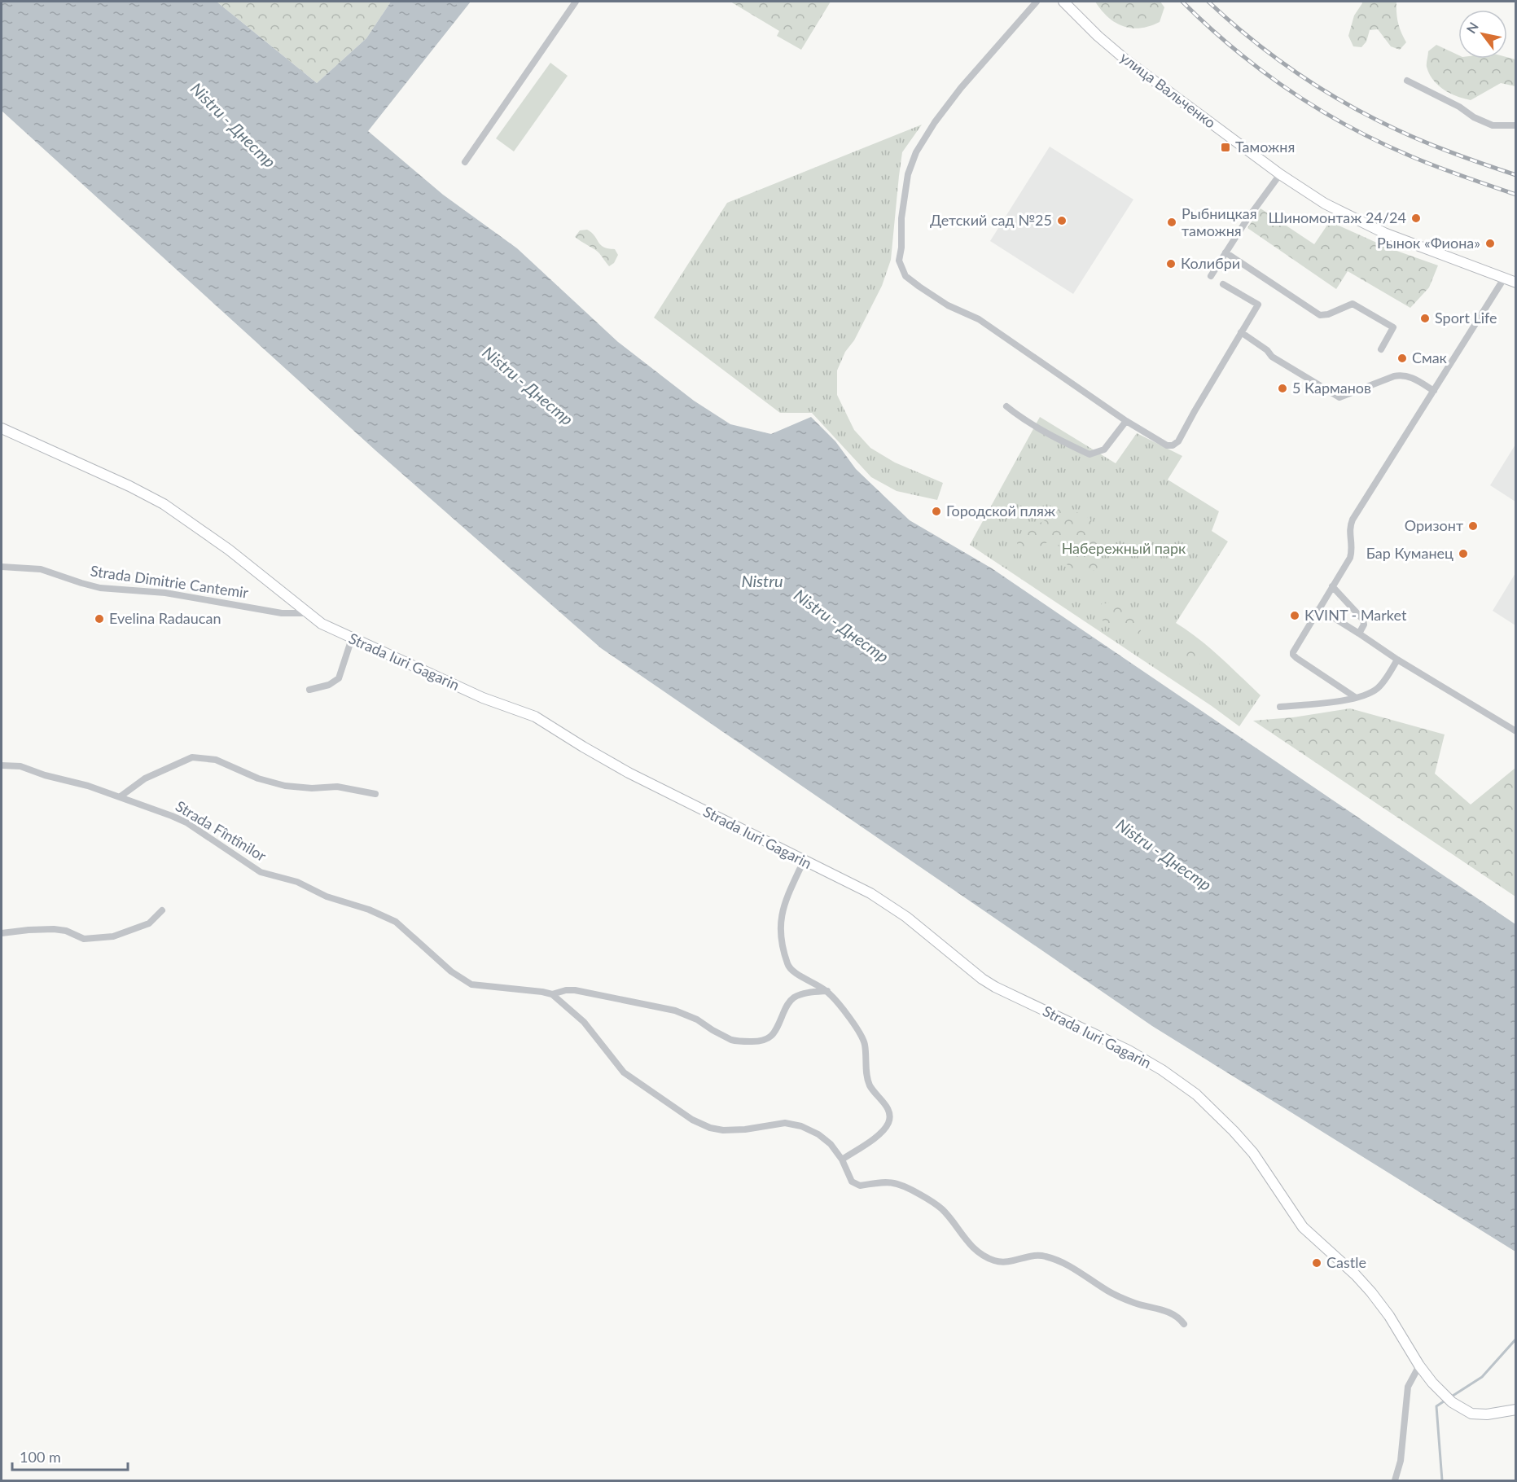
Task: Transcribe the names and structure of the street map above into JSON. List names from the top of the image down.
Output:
{
  "streets": {
    "main road": ["улица Вальченко", "Strada Iuri Gagarin"],
    "street": ["Strada Dimitrie Cantemir", "Strada Fîntînilor"]
  },
  "crossings": [
    ["Strada Dimitrie Cantemir", "Strada Iuri Gagarin"]
  ],
  "water": ["Nistru - Днестр", "Nistru"],
  "parks": ["Набережный парк"],
  "places": {
    "transit": ["Таможня"],
    "other": [
      "Шиномонтаж 24/24",
      "Детский сад №25",
      "Рыбницкая таможня",
      "Рынок «Фиона»",
      "Колибри",
      "Sport Life",
      "Смак",
      "5 Карманов",
      "Городской пляж",
      "Оризонт",
      "Бар Куманец",
      "KVINT - Market",
      "Evelina Radaucan",
      "Castle"
    ]
  },
  "scale_bar": "100 m",
  "north": "top left"
}
